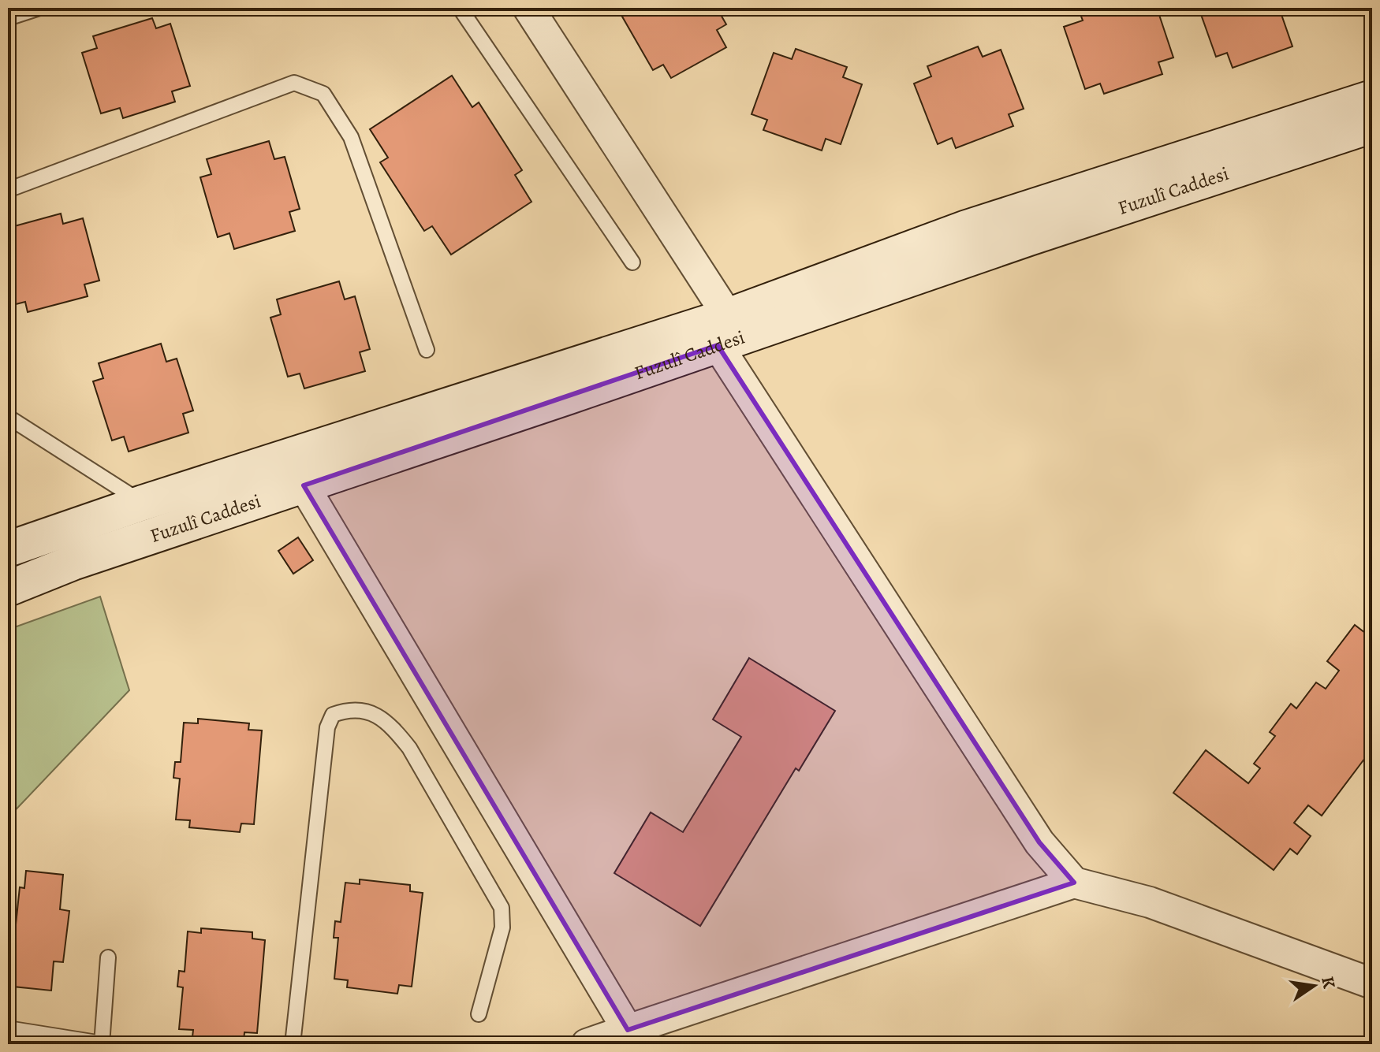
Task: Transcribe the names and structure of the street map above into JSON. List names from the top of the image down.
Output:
{
  "streets": {
    "street": ["Fuzulî Caddesi"]
  },
  "north": "right"
}
